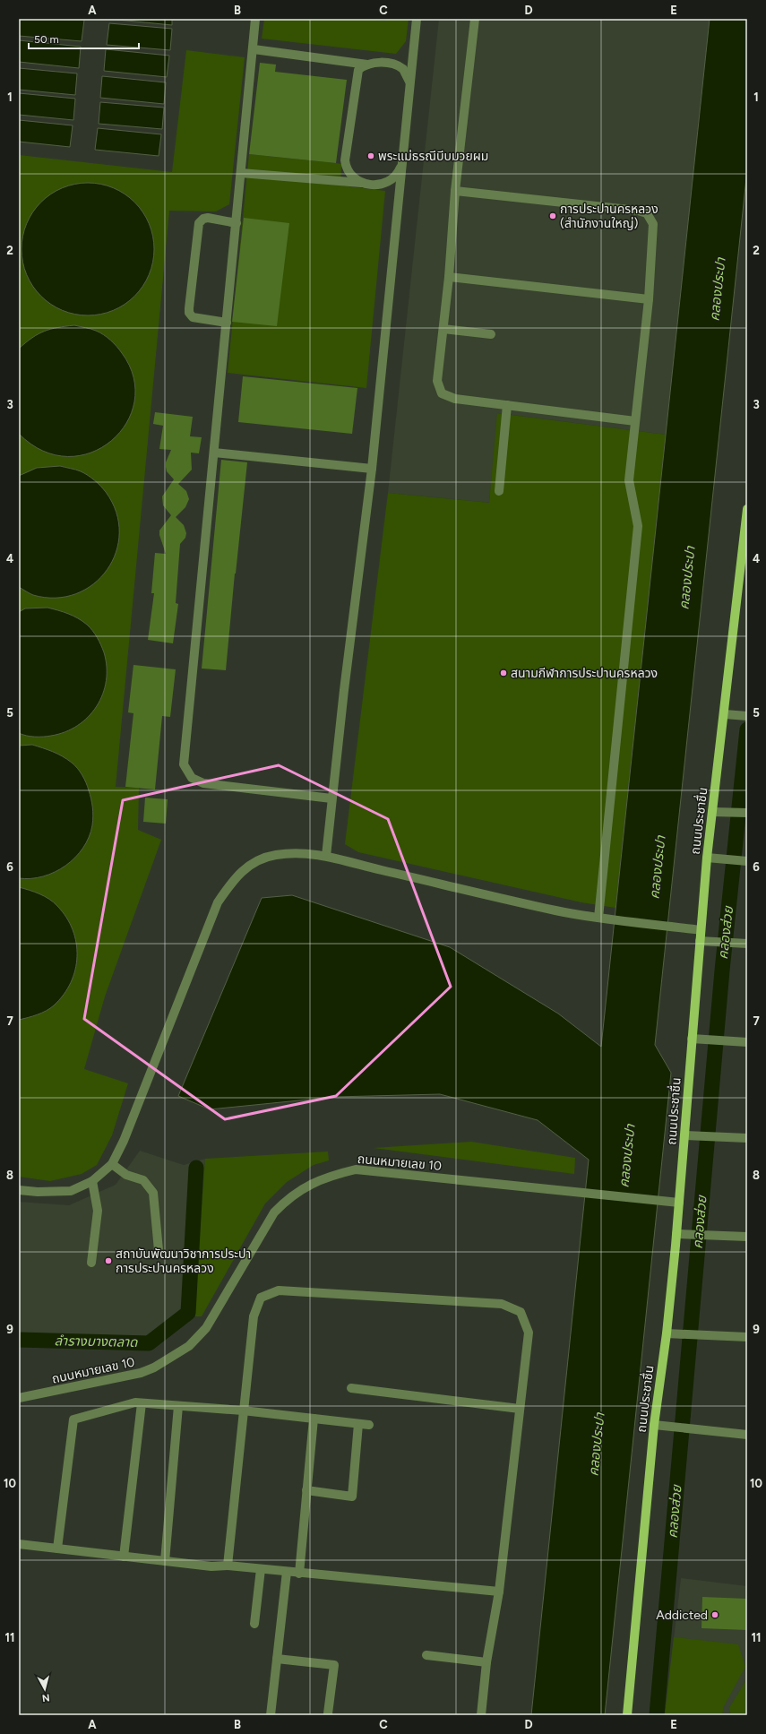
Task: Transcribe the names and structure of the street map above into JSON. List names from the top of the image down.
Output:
{
  "streets": {
    "main road": ["ถนนประชาชื่น"],
    "street": ["ถนนหมายเลข 10"]
  },
  "crossings": [
    ["ถนนประชาชื่น", "ถนนหมายเลข 10"]
  ],
  "water": ["คลองประปา", "คลองส่วย", "ลำรางบางตลาด"],
  "places": [
    "พระแม่ธรณีบีบมวยผม",
    "การประปานครหลวง (สำนักงานใหญ่)",
    "สนามกีฬาการประปานครหลวง",
    "สถาบันพัฒนาวิชาการประปา การประปานครหลวง",
    "Addicted"
  ],
  "scale_bar": "50 m",
  "north": "bottom",
  "grid": {
    "columns": [
      "A",
      "B",
      "C",
      "D",
      "E"
    ],
    "rows": [
      "1",
      "2",
      "3",
      "4",
      "5",
      "6",
      "7",
      "8",
      "9",
      "10",
      "11"
    ]
  }
}
